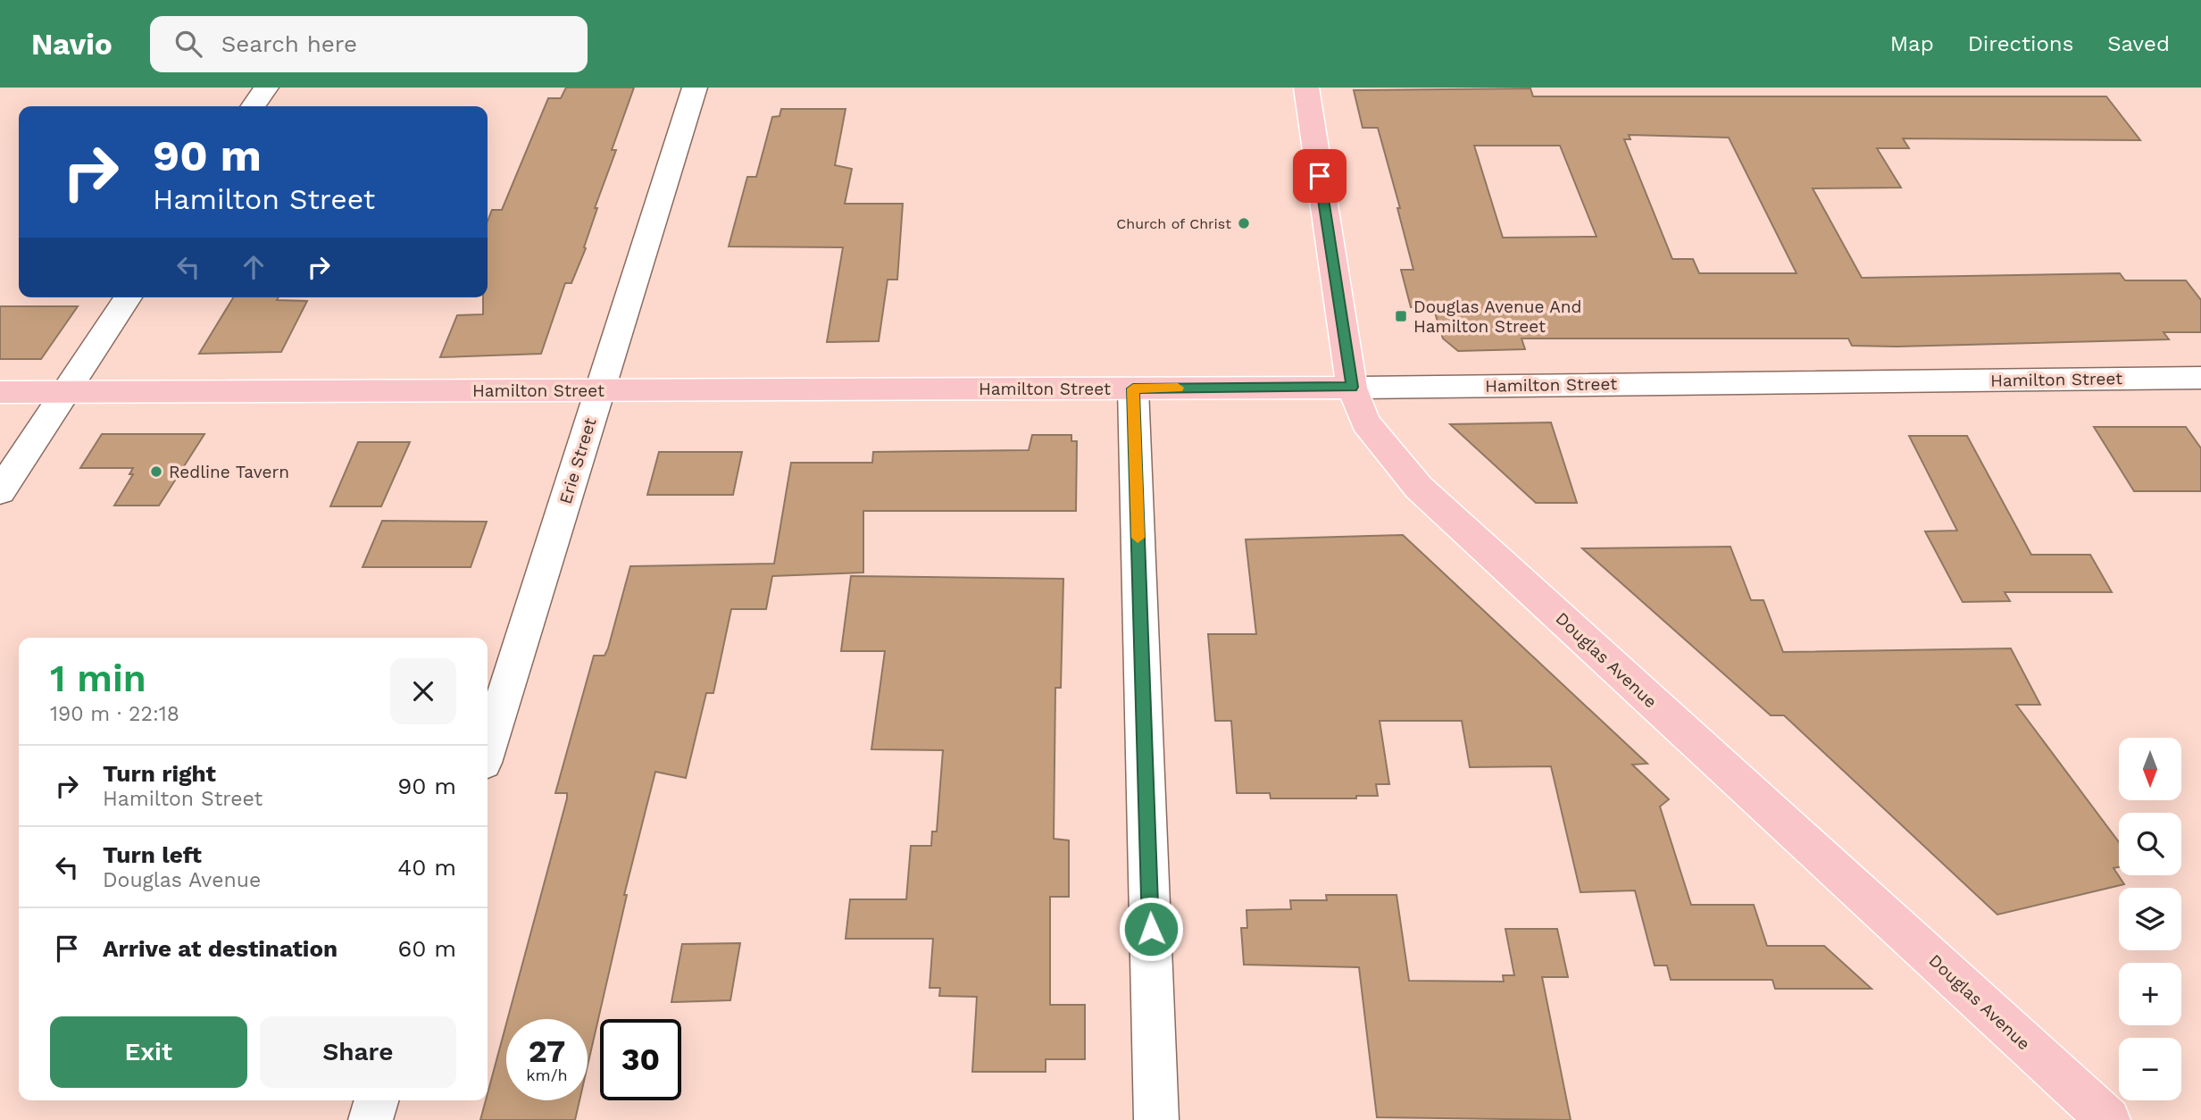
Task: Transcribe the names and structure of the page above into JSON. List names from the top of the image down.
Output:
{
  "streets": {
    "main road": ["Hamilton Street", "Douglas Avenue"],
    "street": ["Erie Street"]
  },
  "crossings": [
    ["Hamilton Street", "Erie Street"],
    ["Hamilton Street", "Douglas Avenue"]
  ],
  "places": {
    "other": ["Church of Christ", "Redline Tavern"],
    "transit": ["Douglas Avenue And Hamilton Street"]
  },
  "north": "bottom",
  "page": {
    "header": "Navio",
    "search": "Search here",
    "nav": ["Map", "Directions", "Saved"],
    "turn": ["90 m", "Hamilton Street"],
    "heading": ["1 min", "190 m · 22:18"],
    "map_buttons": ["+", "−"],
    "list": [
      {
        "name": "Turn right",
        "note": "Hamilton Street",
        "value": "90 m"
      },
      {
        "name": "Turn left",
        "note": "Douglas Avenue",
        "value": "40 m"
      },
      {
        "name": "Arrive at destination",
        "value": "60 m"
      }
    ],
    "buttons": ["Exit", "Share"],
    "speed": "27 km/h",
    "limit": "30"
  }
}
